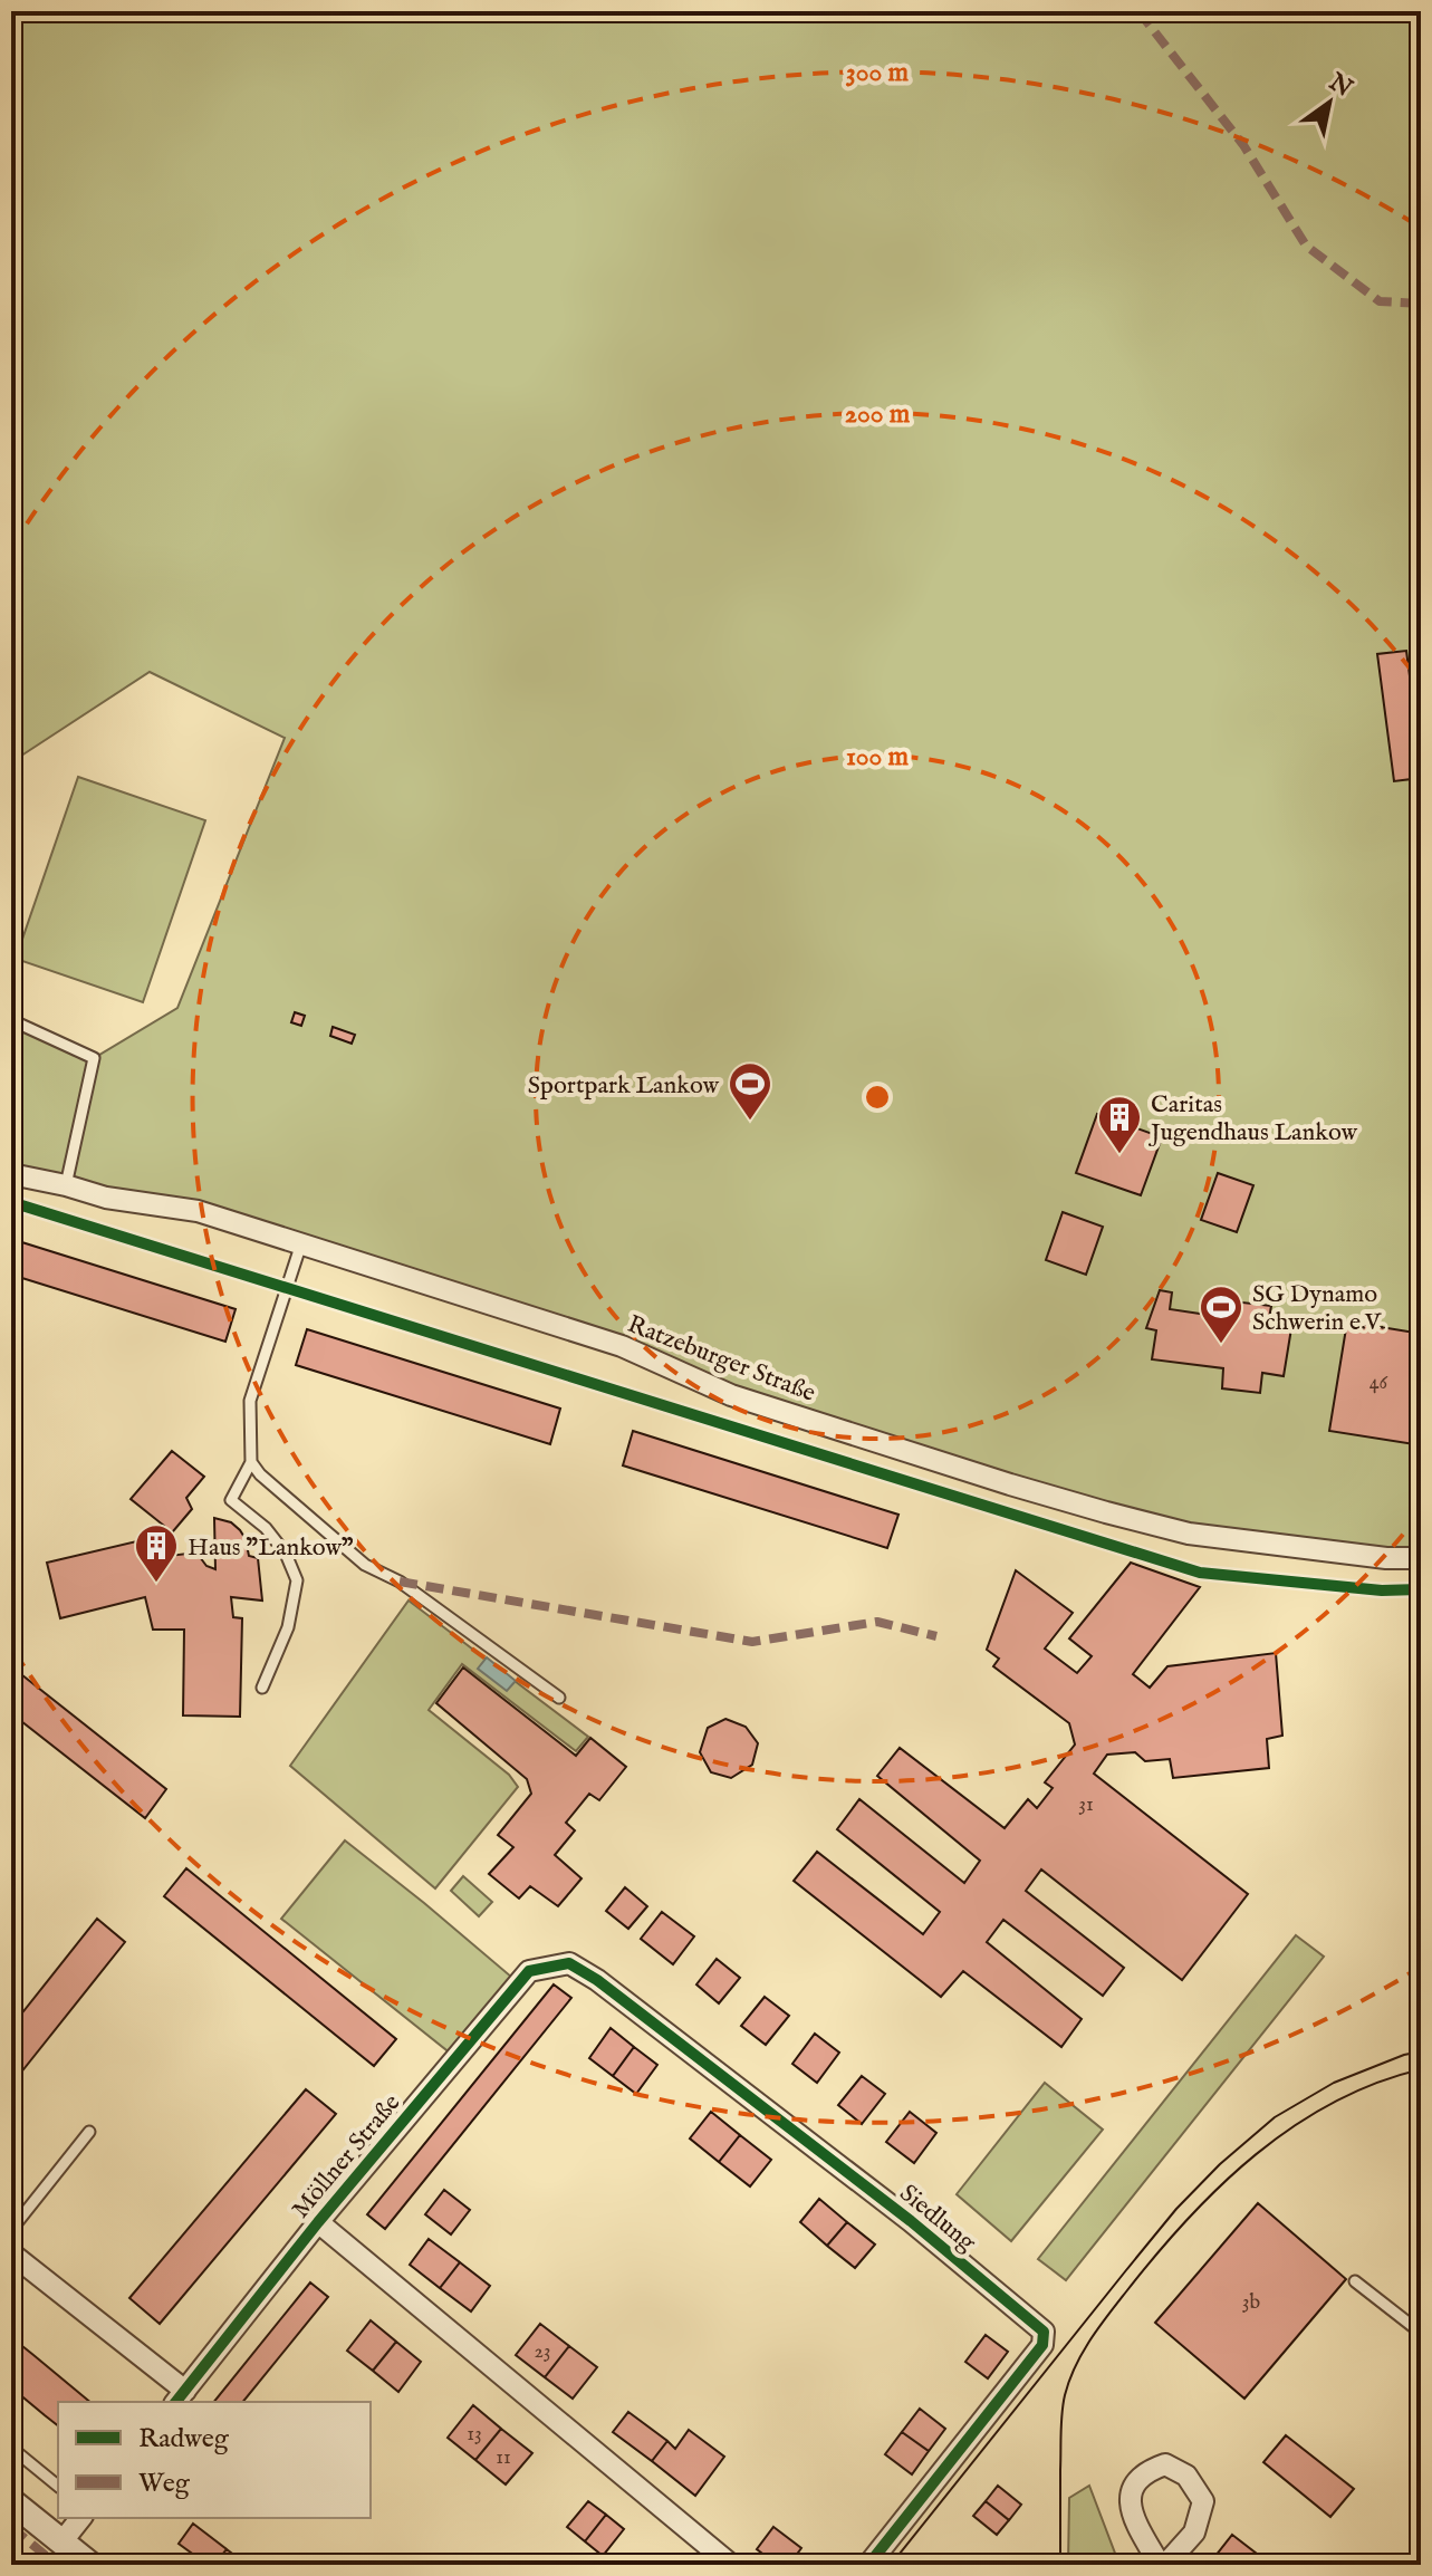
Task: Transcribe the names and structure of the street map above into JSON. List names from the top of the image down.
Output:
{
  "streets": {
    "street": ["Ratzeburger Straße", "Möllner Straße", "Siedlung"]
  },
  "crossings": [
    ["Möllner Straße", "Siedlung"]
  ],
  "places": {
    "sports": ["Sportpark Lankow", "SG Dynamo Schwerin e.V."],
    "building": ["Caritas Jugendhaus Lankow", "Haus \"Lankow\""]
  },
  "house_numbers": [
    "46",
    "31",
    "3b",
    "23",
    "13",
    "11"
  ],
  "legend": ["Radweg", "Weg"],
  "north": "top right",
  "rings": ["300 m", "200 m", "100 m"]
}
